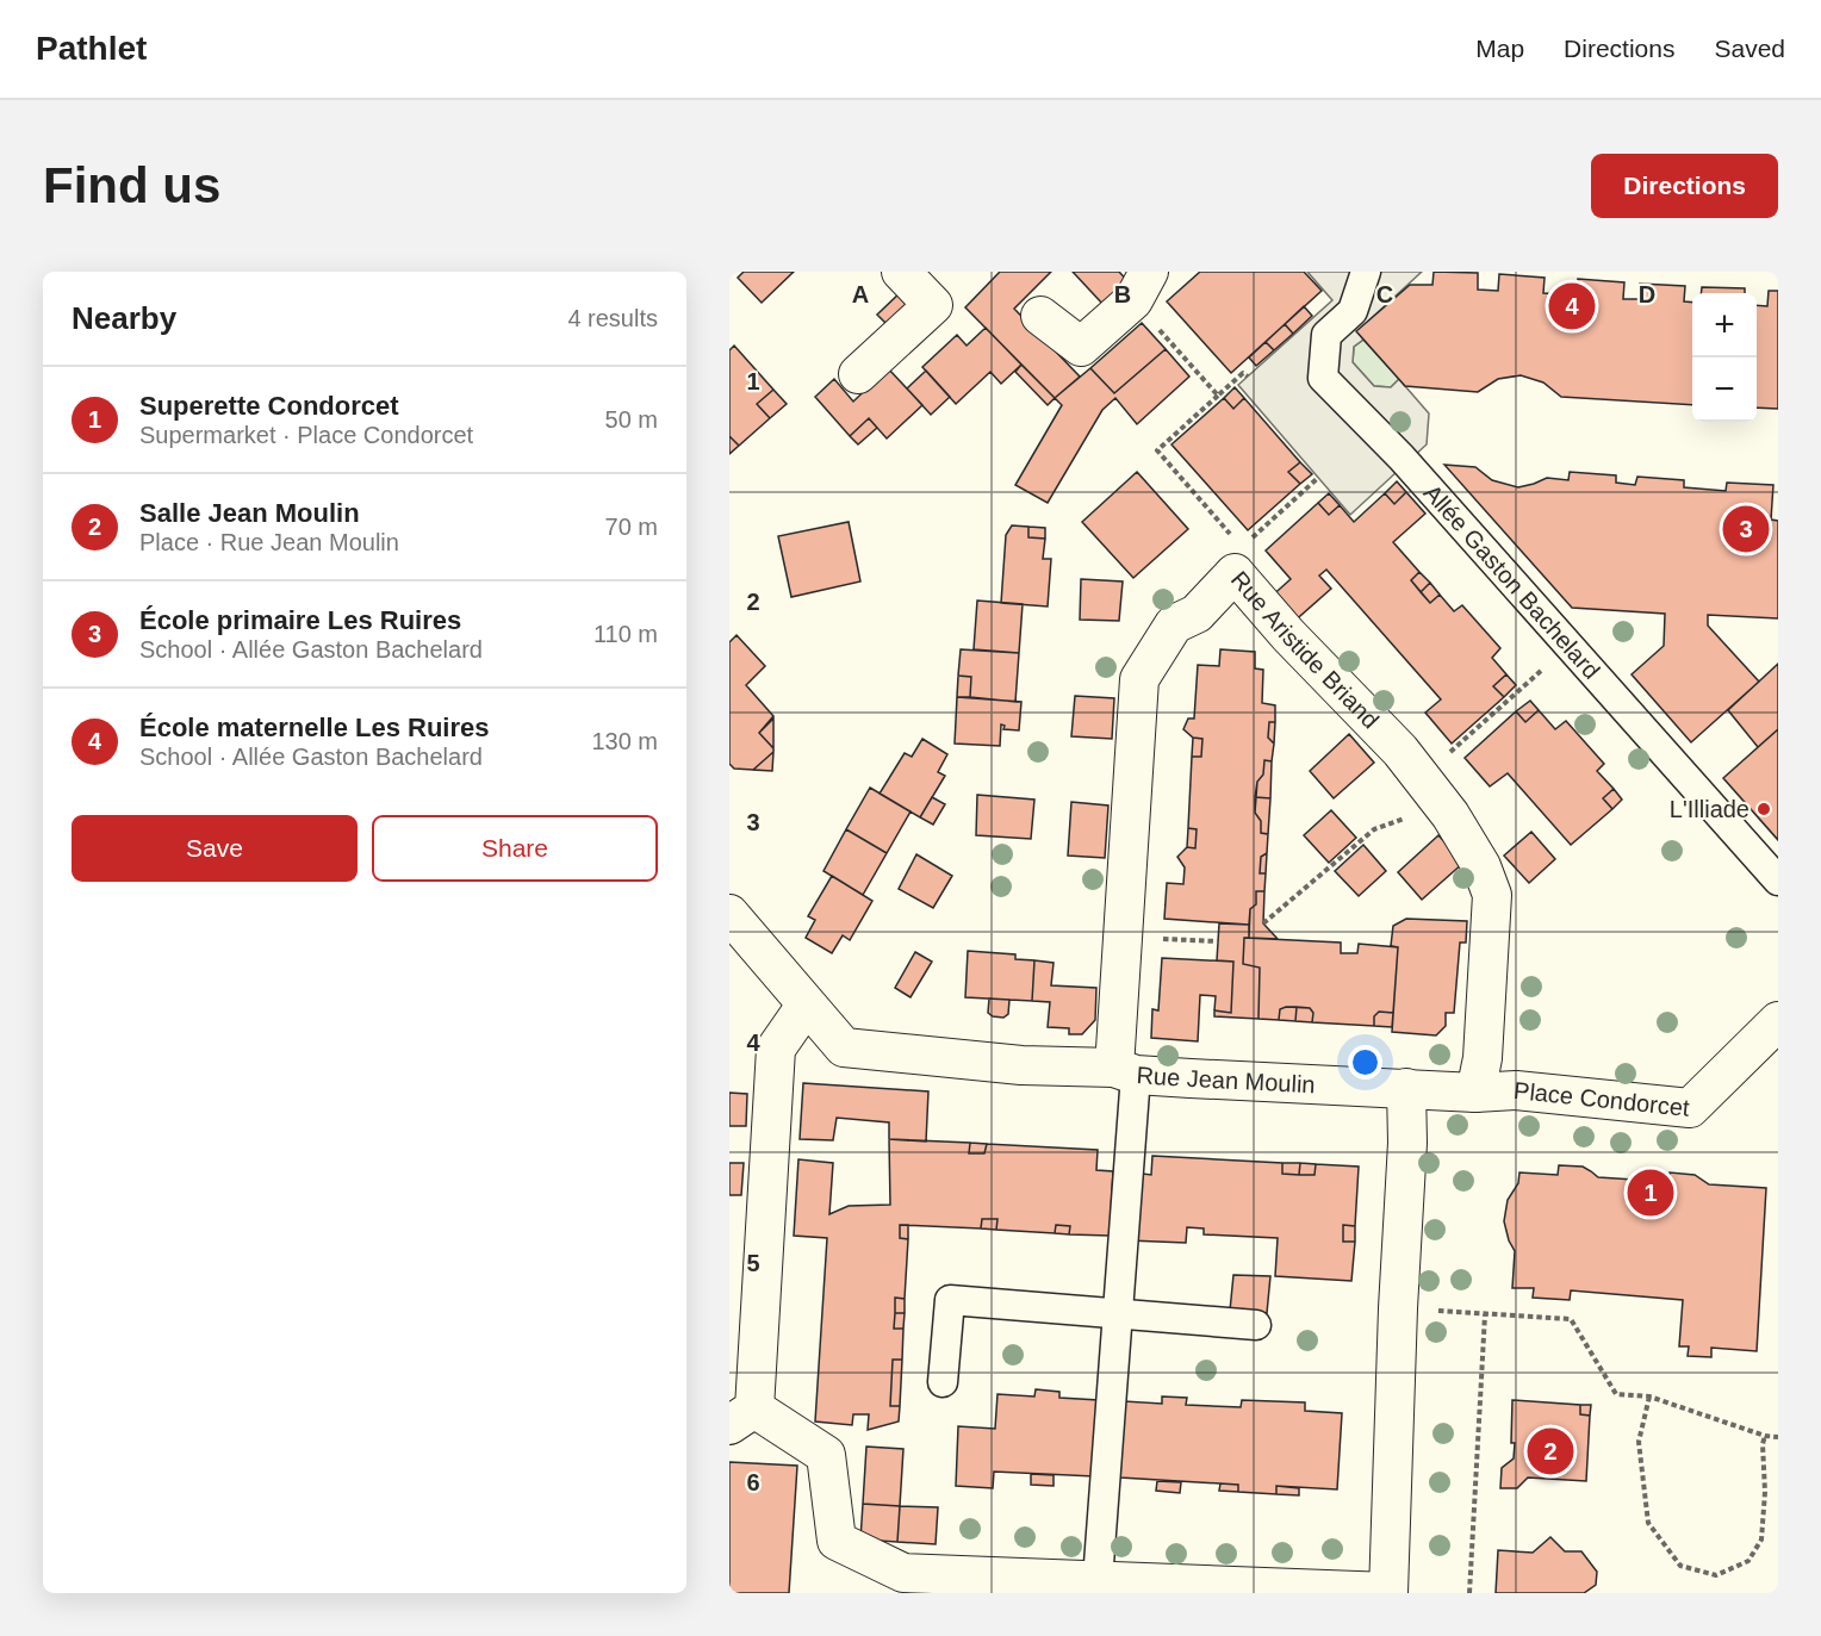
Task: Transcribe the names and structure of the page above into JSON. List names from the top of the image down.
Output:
{
  "streets": {
    "street": [
      "Allée Gaston Bachelard",
      "Rue Aristide Briand",
      "Rue Jean Moulin",
      "Place Condorcet"
    ]
  },
  "crossings": [
    ["Rue Aristide Briand", "Rue Jean Moulin"],
    ["Rue Aristide Briand", "Place Condorcet"]
  ],
  "places": ["L'Illiade"],
  "page": {
    "header": "Pathlet",
    "nav": ["Map", "Directions", "Saved"],
    "buttons": [
      "Directions",
      ["Save", "Share"]
    ],
    "title": "Find us",
    "heading": ["Nearby", "4 results"],
    "pins": [
      "4",
      "3",
      "1",
      "2"
    ],
    "map_buttons": ["+", "−"],
    "list": [
      {
        "mark": "1",
        "name": "Superette Condorcet",
        "note": "Supermarket · Place Condorcet",
        "value": "50 m"
      },
      {
        "mark": "2",
        "name": "Salle Jean Moulin",
        "note": "Place · Rue Jean Moulin",
        "value": "70 m"
      },
      {
        "mark": "3",
        "name": "École primaire Les Ruires",
        "note": "School · Allée Gaston Bachelard",
        "value": "110 m"
      },
      {
        "mark": "4",
        "name": "École maternelle Les Ruires",
        "note": "School · Allée Gaston Bachelard",
        "value": "130 m"
      }
    ]
  },
  "grid": {
    "columns": [
      "A",
      "B",
      "C",
      "D"
    ],
    "rows": [
      "1",
      "2",
      "3",
      "4",
      "5",
      "6"
    ]
  }
}
